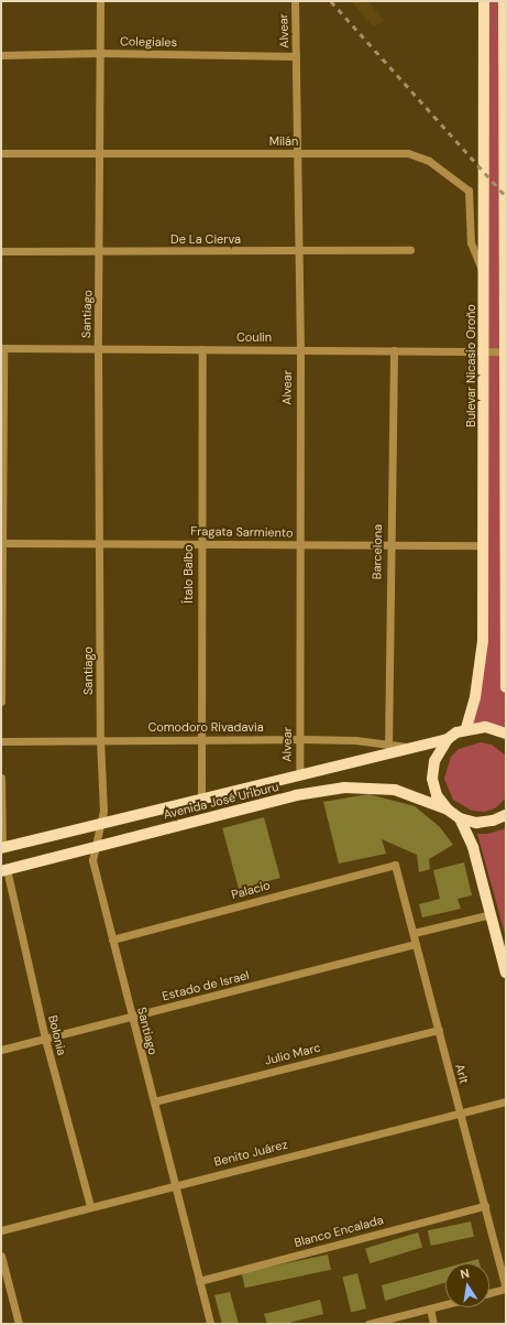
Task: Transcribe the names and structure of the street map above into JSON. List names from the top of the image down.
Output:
{
  "streets": {
    "main road": ["Bulevar Nicasio Oroño", "Avenida José Uriburu"],
    "street": [
      "Alvear",
      "Colegiales",
      "Milán",
      "De La Cierva",
      "Santiago",
      "Coulin",
      "Fragata Sarmiento",
      "Barcelona",
      "Ítalo Balbo",
      "Comodoro Rivadavia",
      "Palacio",
      "Estado de Israel",
      "Bolonia",
      "Julio Marc",
      "Arlt",
      "Benito Juárez",
      "Blanco Encalada"
    ]
  },
  "crossings": [
    ["Alvear", "Colegiales"],
    ["Alvear", "Milán"],
    ["Alvear", "De La Cierva"],
    ["Alvear", "Coulin"],
    ["Alvear", "Fragata Sarmiento"],
    ["Alvear", "Comodoro Rivadavia"],
    ["Alvear", "Avenida José Uriburu"],
    ["Colegiales", "Santiago"],
    ["Milán", "Santiago"],
    ["Milán", "Bulevar Nicasio Oroño"],
    ["De La Cierva", "Santiago"],
    ["Santiago", "Coulin"],
    ["Santiago", "Fragata Sarmiento"],
    ["Santiago", "Comodoro Rivadavia"],
    ["Santiago", "Avenida José Uriburu"],
    ["Santiago", "Palacio"],
    ["Santiago", "Estado de Israel"],
    ["Santiago", "Julio Marc"],
    ["Santiago", "Benito Juárez"],
    ["Santiago", "Blanco Encalada"],
    ["Coulin", "Bulevar Nicasio Oroño"],
    ["Coulin", "Barcelona"],
    ["Coulin", "Ítalo Balbo"],
    ["Bulevar Nicasio Oroño", "Fragata Sarmiento"],
    ["Fragata Sarmiento", "Barcelona"],
    ["Fragata Sarmiento", "Ítalo Balbo"],
    ["Barcelona", "Comodoro Rivadavia"],
    ["Barcelona", "Avenida José Uriburu"],
    ["Ítalo Balbo", "Comodoro Rivadavia"],
    ["Ítalo Balbo", "Avenida José Uriburu"],
    ["Comodoro Rivadavia", "Avenida José Uriburu"],
    ["Avenida José Uriburu", "Bolonia"],
    ["Palacio", "Arlt"],
    ["Estado de Israel", "Bolonia"],
    ["Estado de Israel", "Arlt"],
    ["Bolonia", "Benito Juárez"],
    ["Julio Marc", "Arlt"],
    ["Arlt", "Benito Juárez"],
    ["Arlt", "Blanco Encalada"]
  ],
  "north": "top"
}
